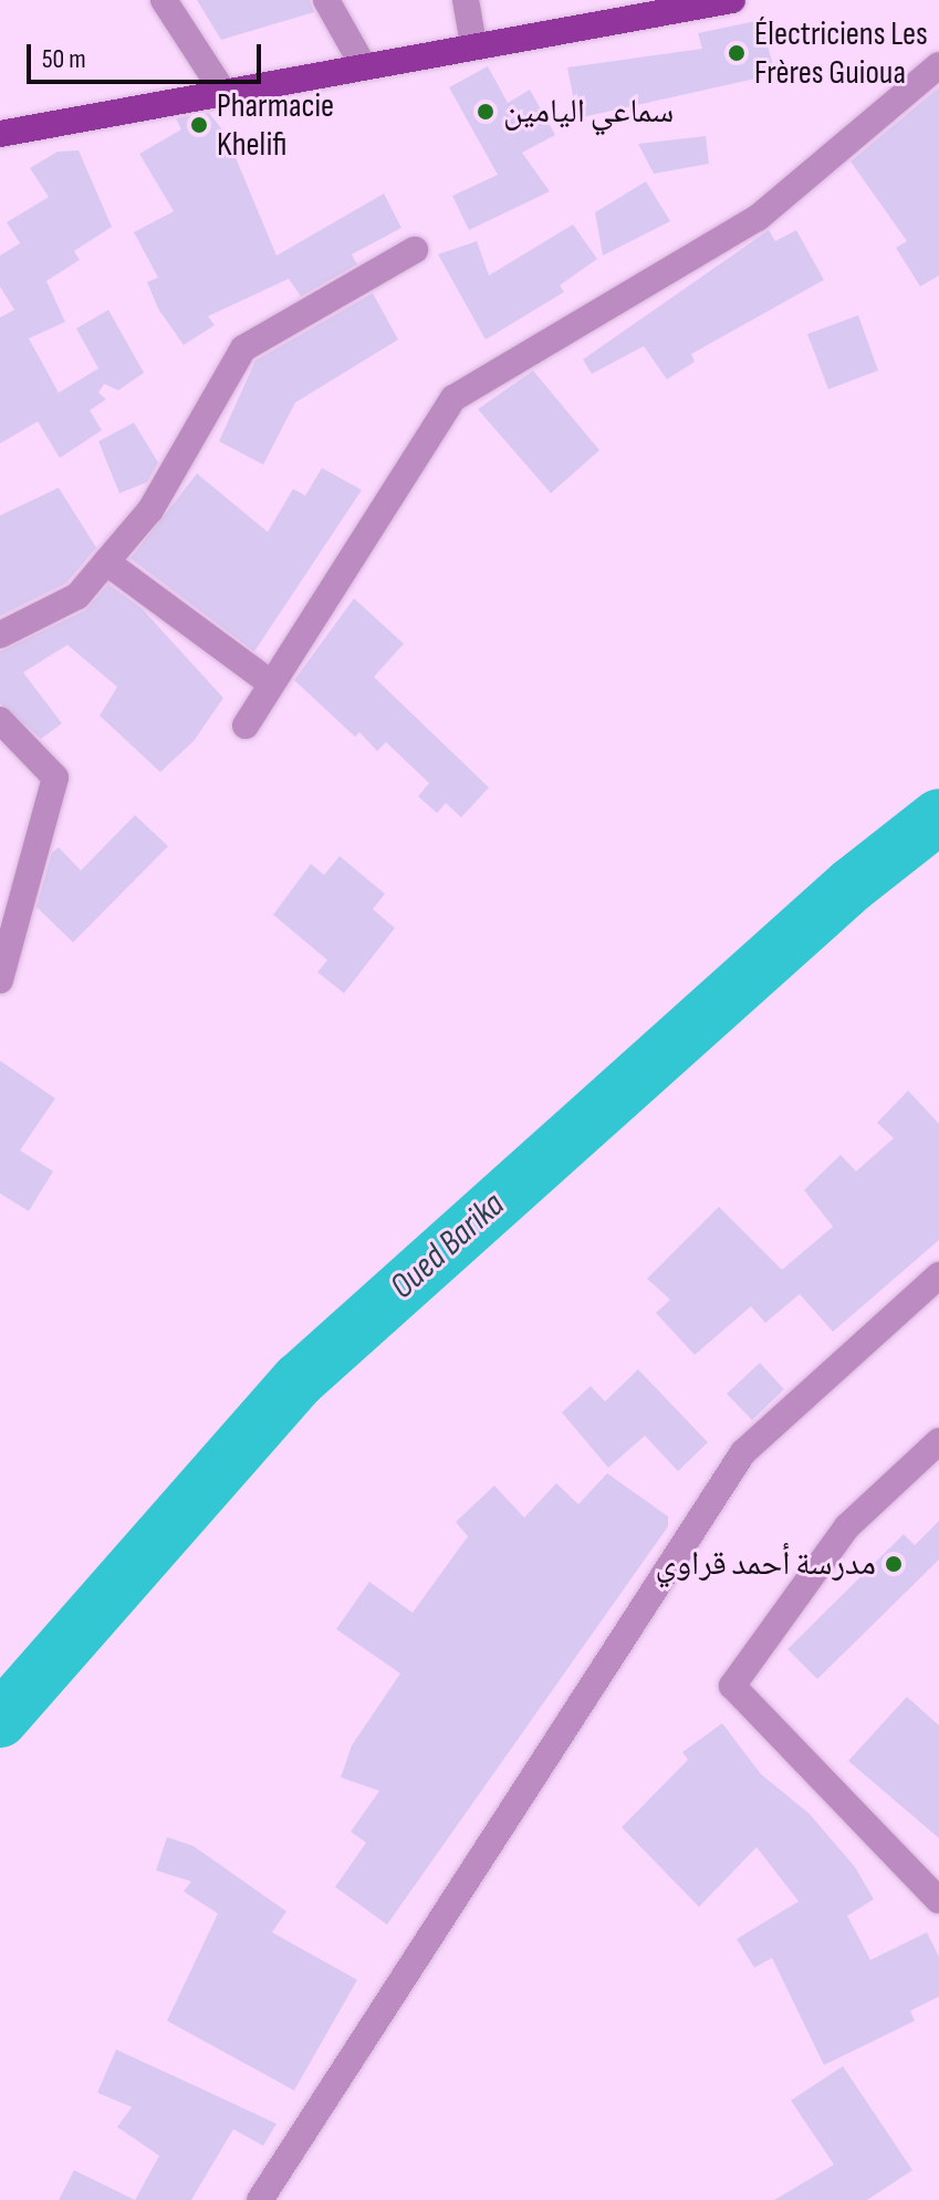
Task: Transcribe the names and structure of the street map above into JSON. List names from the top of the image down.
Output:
{
  "water": ["Oued Barika"],
  "places": [
    "Électriciens Les Frères Guioua",
    "سماعي اليامين",
    "Pharmacie Khelifi",
    "مدرسة أحمد قراوي"
  ],
  "scale_bar": "50 m"
}
